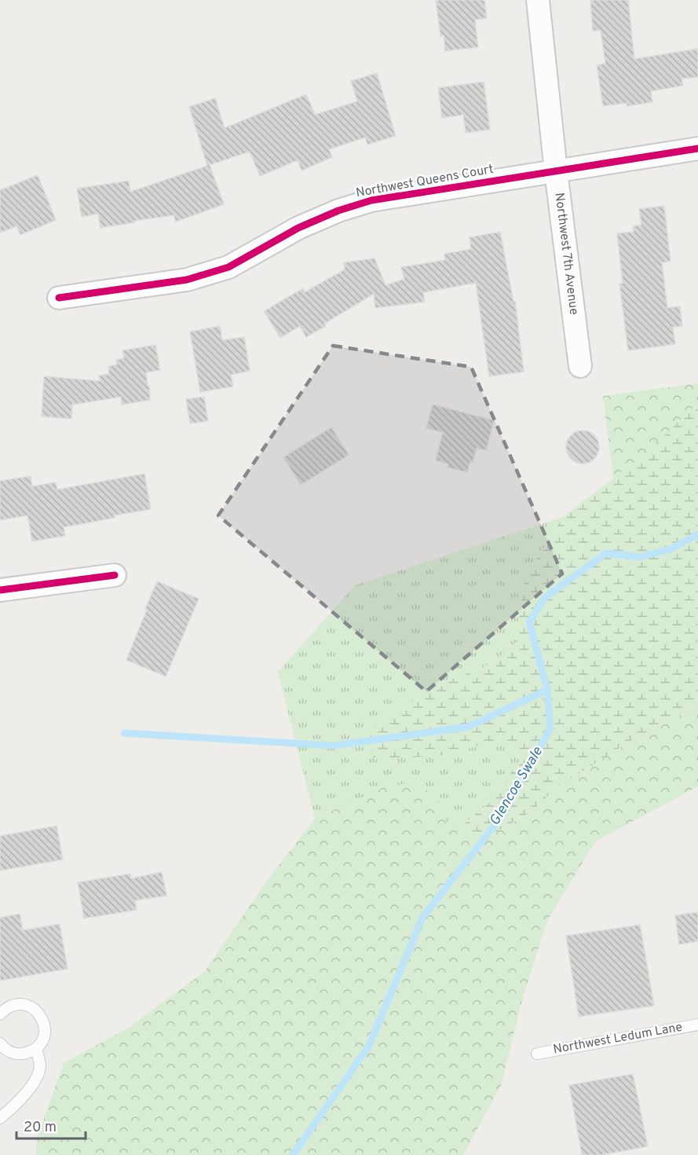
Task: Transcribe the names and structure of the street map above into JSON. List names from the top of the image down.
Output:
{
  "streets": {
    "street": ["Northwest Queens Court", "Northwest 7th Avenue"],
    "lane": ["Northwest Ledum Lane"]
  },
  "crossings": [
    ["Northwest Queens Court", "Northwest 7th Avenue"]
  ],
  "water": ["Glencoe Swale"],
  "scale_bar": "20 m"
}
